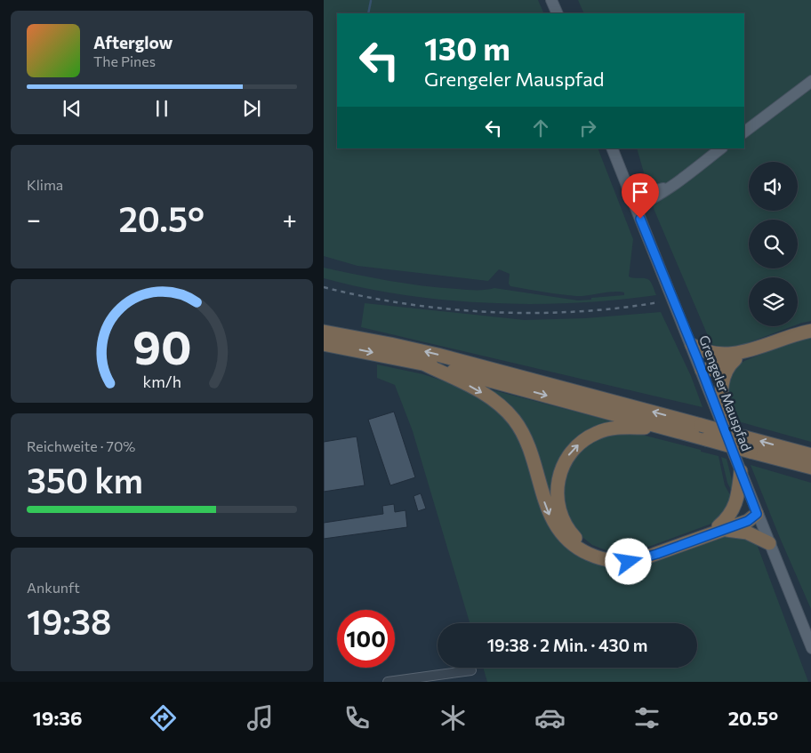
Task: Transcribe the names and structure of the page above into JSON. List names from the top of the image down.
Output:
{
  "streets": {
    "main road": ["Grengeler Mauspfad"]
  },
  "page": {
    "turn": ["130 m", "Grengeler Mauspfad"],
    "song": ["Afterglow", "The Pines"],
    "tile": [
      "Klima",
      ["Reichweite · 70%", "350 km"],
      ["Ankunft", "19:38"]
    ],
    "heat": ["−", "20.5°", "+"],
    "limit": "100",
    "trip": "19:38 · 2 Min. · 430 m",
    "tabs": ["19:36", "20.5°"],
    "gauge": ["90", "km/h"]
  }
}
